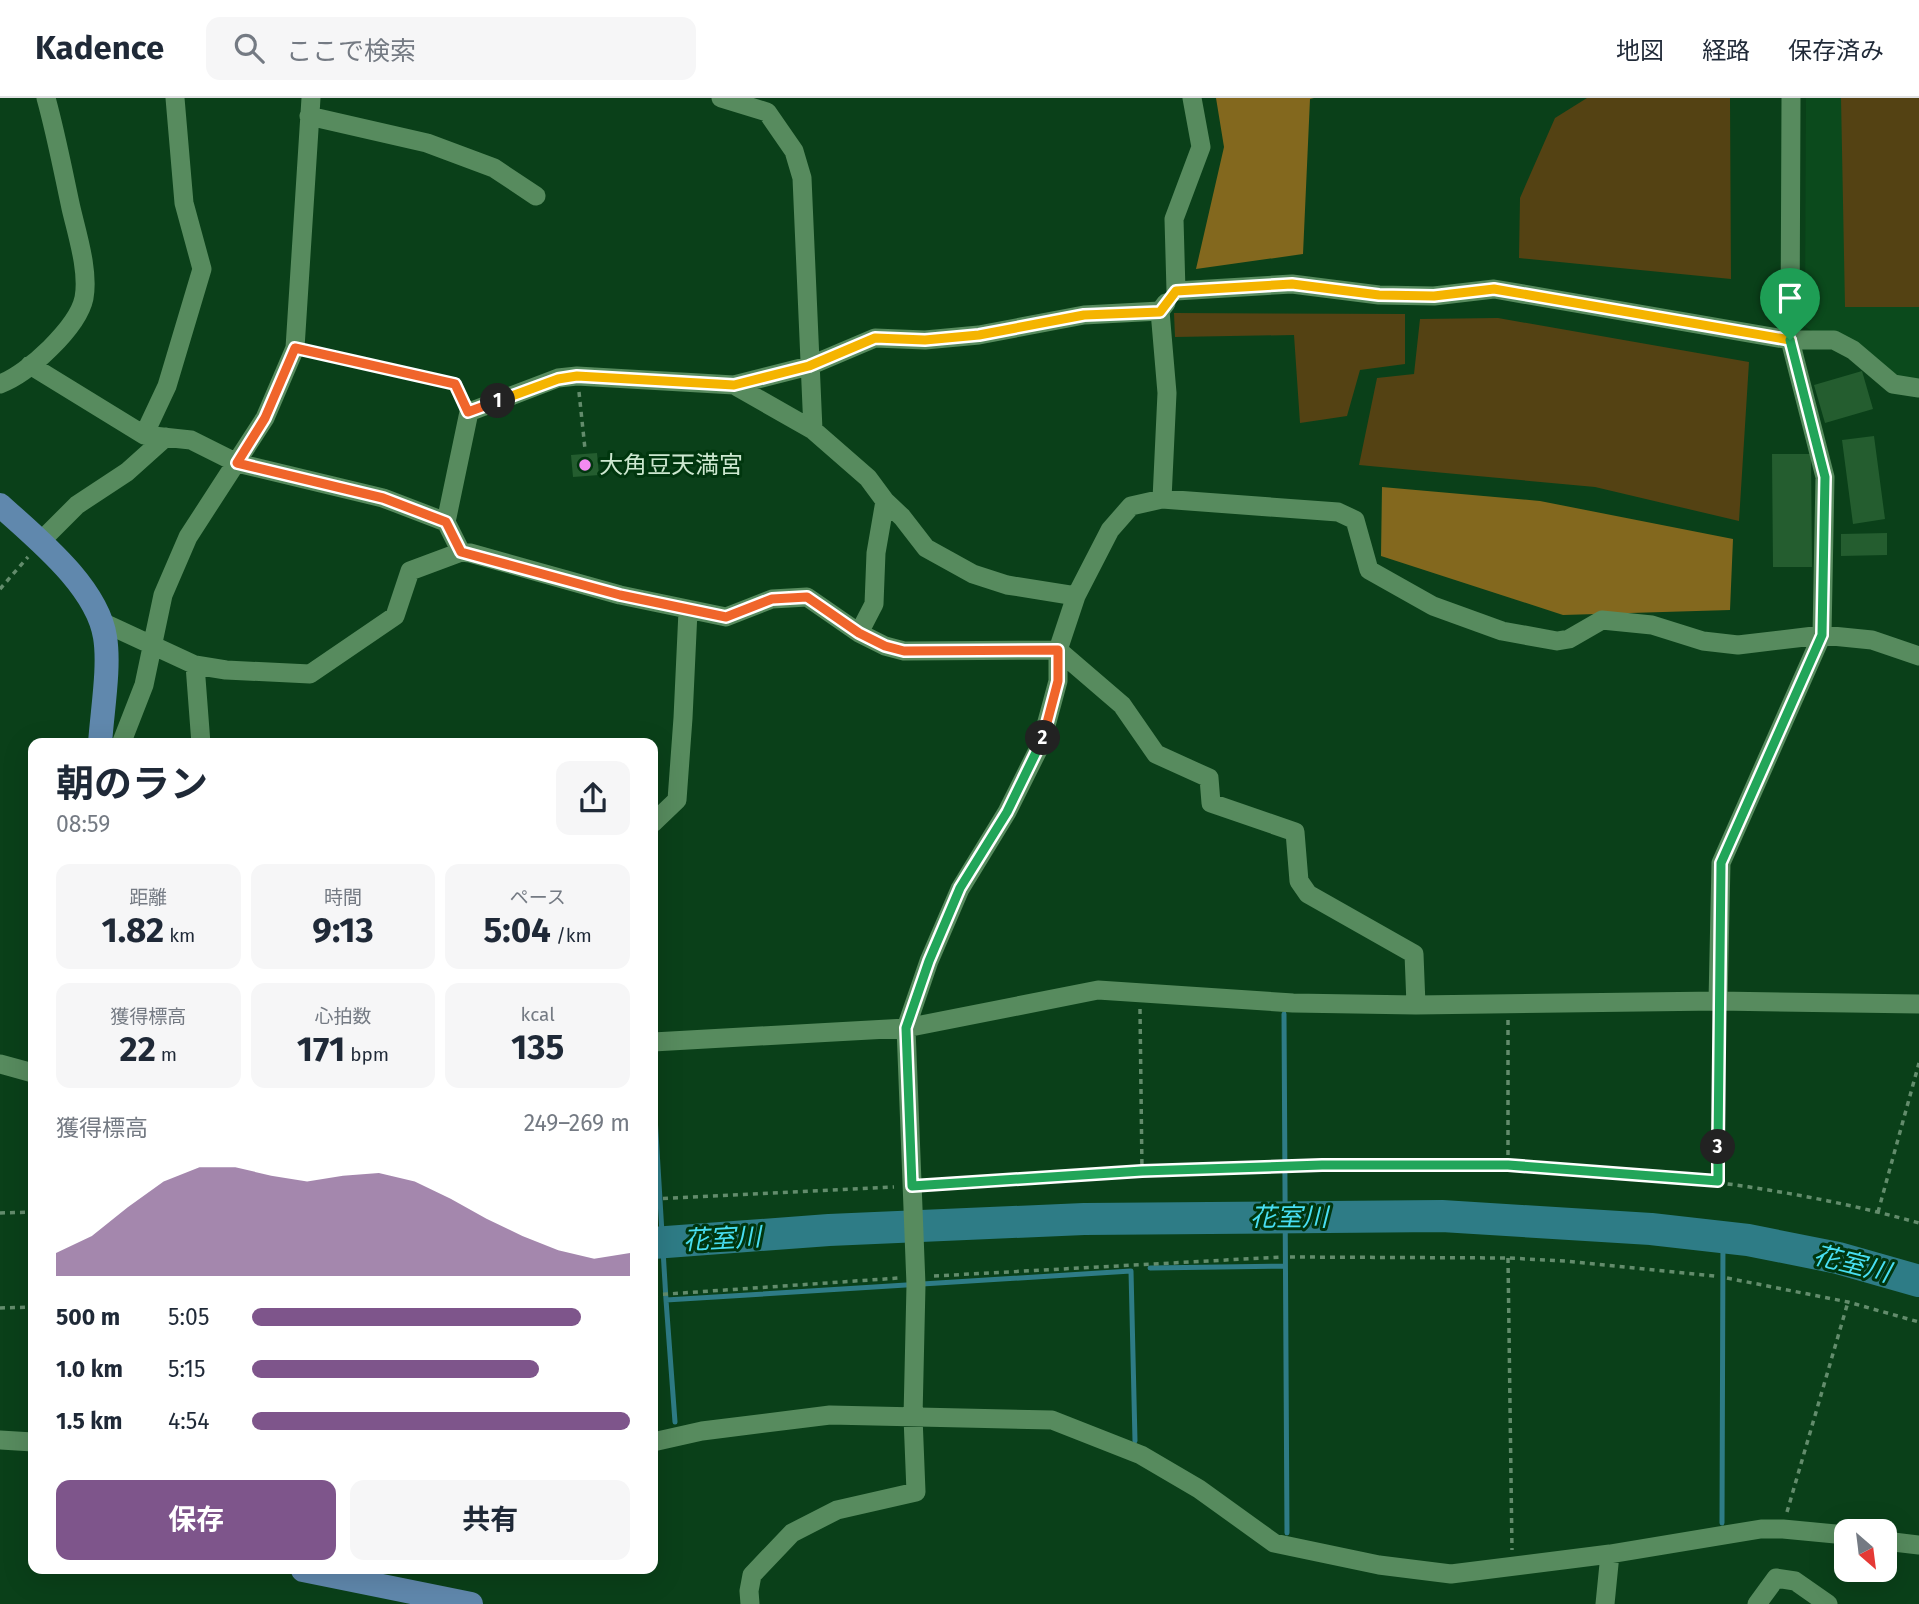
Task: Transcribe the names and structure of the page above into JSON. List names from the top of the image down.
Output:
{
  "water": ["花室川"],
  "places": ["大角豆天満宮"],
  "north": "bottom right",
  "page": {
    "header": "Kadence",
    "search": "ここで検索",
    "nav": ["地図", "経路", "保存済み"],
    "pins": ["1", "2", "3"],
    "heading": ["朝のラン", "08:59"],
    "stats": [
      ["距離", "1.82 km"],
      ["時間", "9:13"],
      ["ペース", "5:04 /km"],
      ["獲得標高", "22 m"],
      ["心拍数", "171 bpm"],
      ["kcal", "135"]
    ],
    "chart": ["獲得標高", "249–269 m"],
    "list": [
      {
        "name": "500 m",
        "note": "5:05"
      },
      {
        "name": "1.0 km",
        "note": "5:15"
      },
      {
        "name": "1.5 km",
        "note": "4:54"
      }
    ],
    "buttons": ["保存", "共有"]
  }
}
